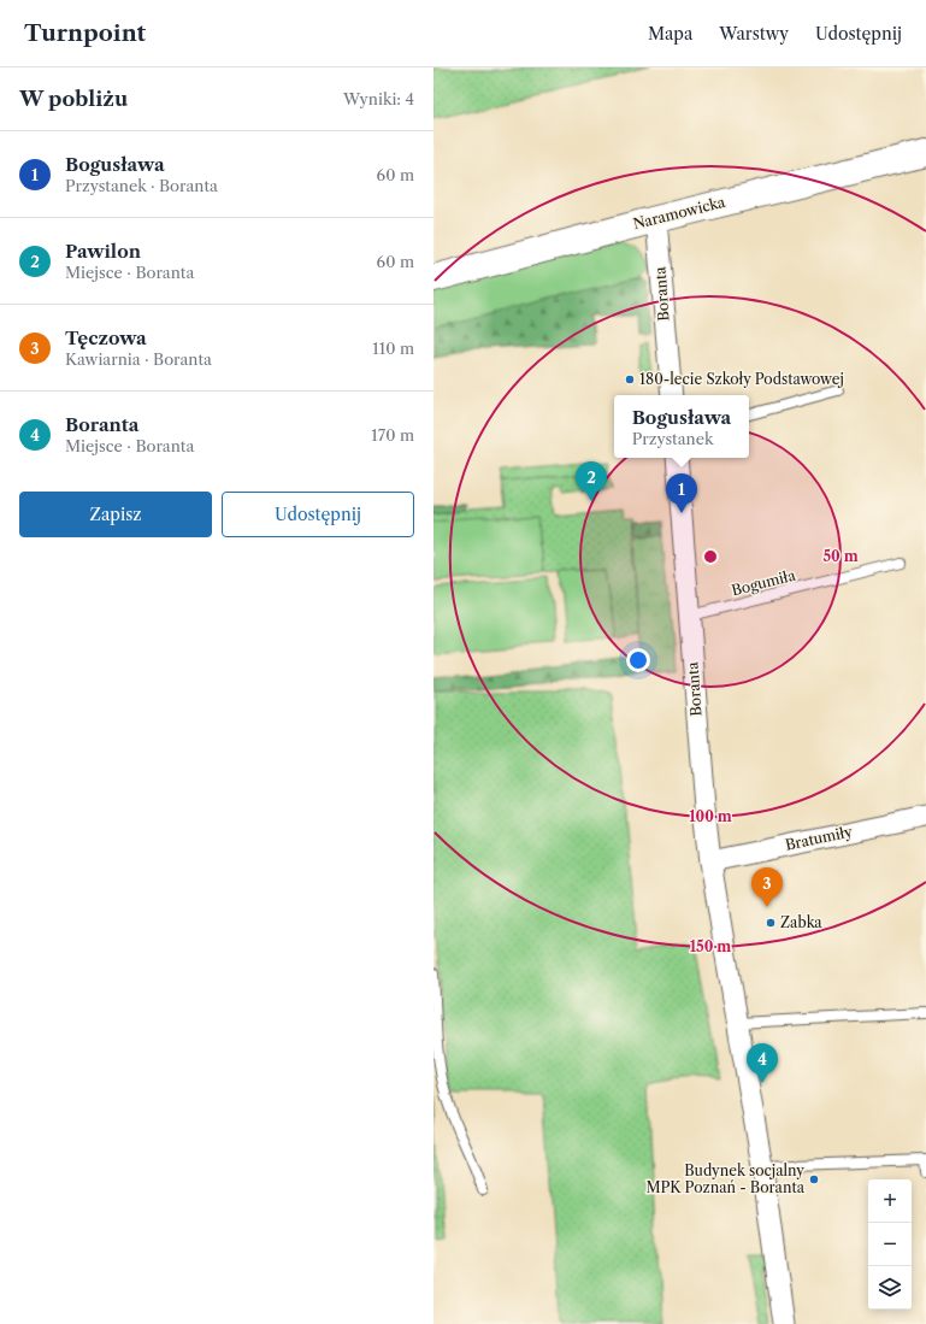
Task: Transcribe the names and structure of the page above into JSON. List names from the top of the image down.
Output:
{
  "streets": {
    "street": ["Naramowicka", "Boranta", "Bratumiły"],
    "lane": ["Bogumiła"]
  },
  "crossings": [
    ["Naramowicka", "Boranta"],
    ["Boranta", "Bogumiła"],
    ["Boranta", "Bratumiły"]
  ],
  "places": ["180-lecie Szkoły Podstawowej", "Zabka", "Budynek socjalny MPK Poznań - Boranta"],
  "page": {
    "header": "Turnpoint",
    "nav": ["Mapa", "Warstwy", "Udostępnij"],
    "heading": ["W pobliżu", "Wyniki: 4"],
    "list": [
      {
        "mark": "1",
        "name": "Bogusława",
        "note": "Przystanek · Boranta",
        "value": "60 m"
      },
      {
        "mark": "2",
        "name": "Pawilon",
        "note": "Miejsce · Boranta",
        "value": "60 m"
      },
      {
        "mark": "3",
        "name": "Tęczowa",
        "note": "Kawiarnia · Boranta",
        "value": "110 m"
      },
      {
        "mark": "4",
        "name": "Boranta",
        "note": "Miejsce · Boranta",
        "value": "170 m"
      }
    ],
    "popup": ["Bogusława", "Przystanek"],
    "pins": [
      "2",
      "1",
      "3",
      "4"
    ],
    "buttons": ["Zapisz", "Udostępnij"],
    "map_buttons": ["+", "−"]
  },
  "rings": ["50 m", "100 m", "150 m"]
}
